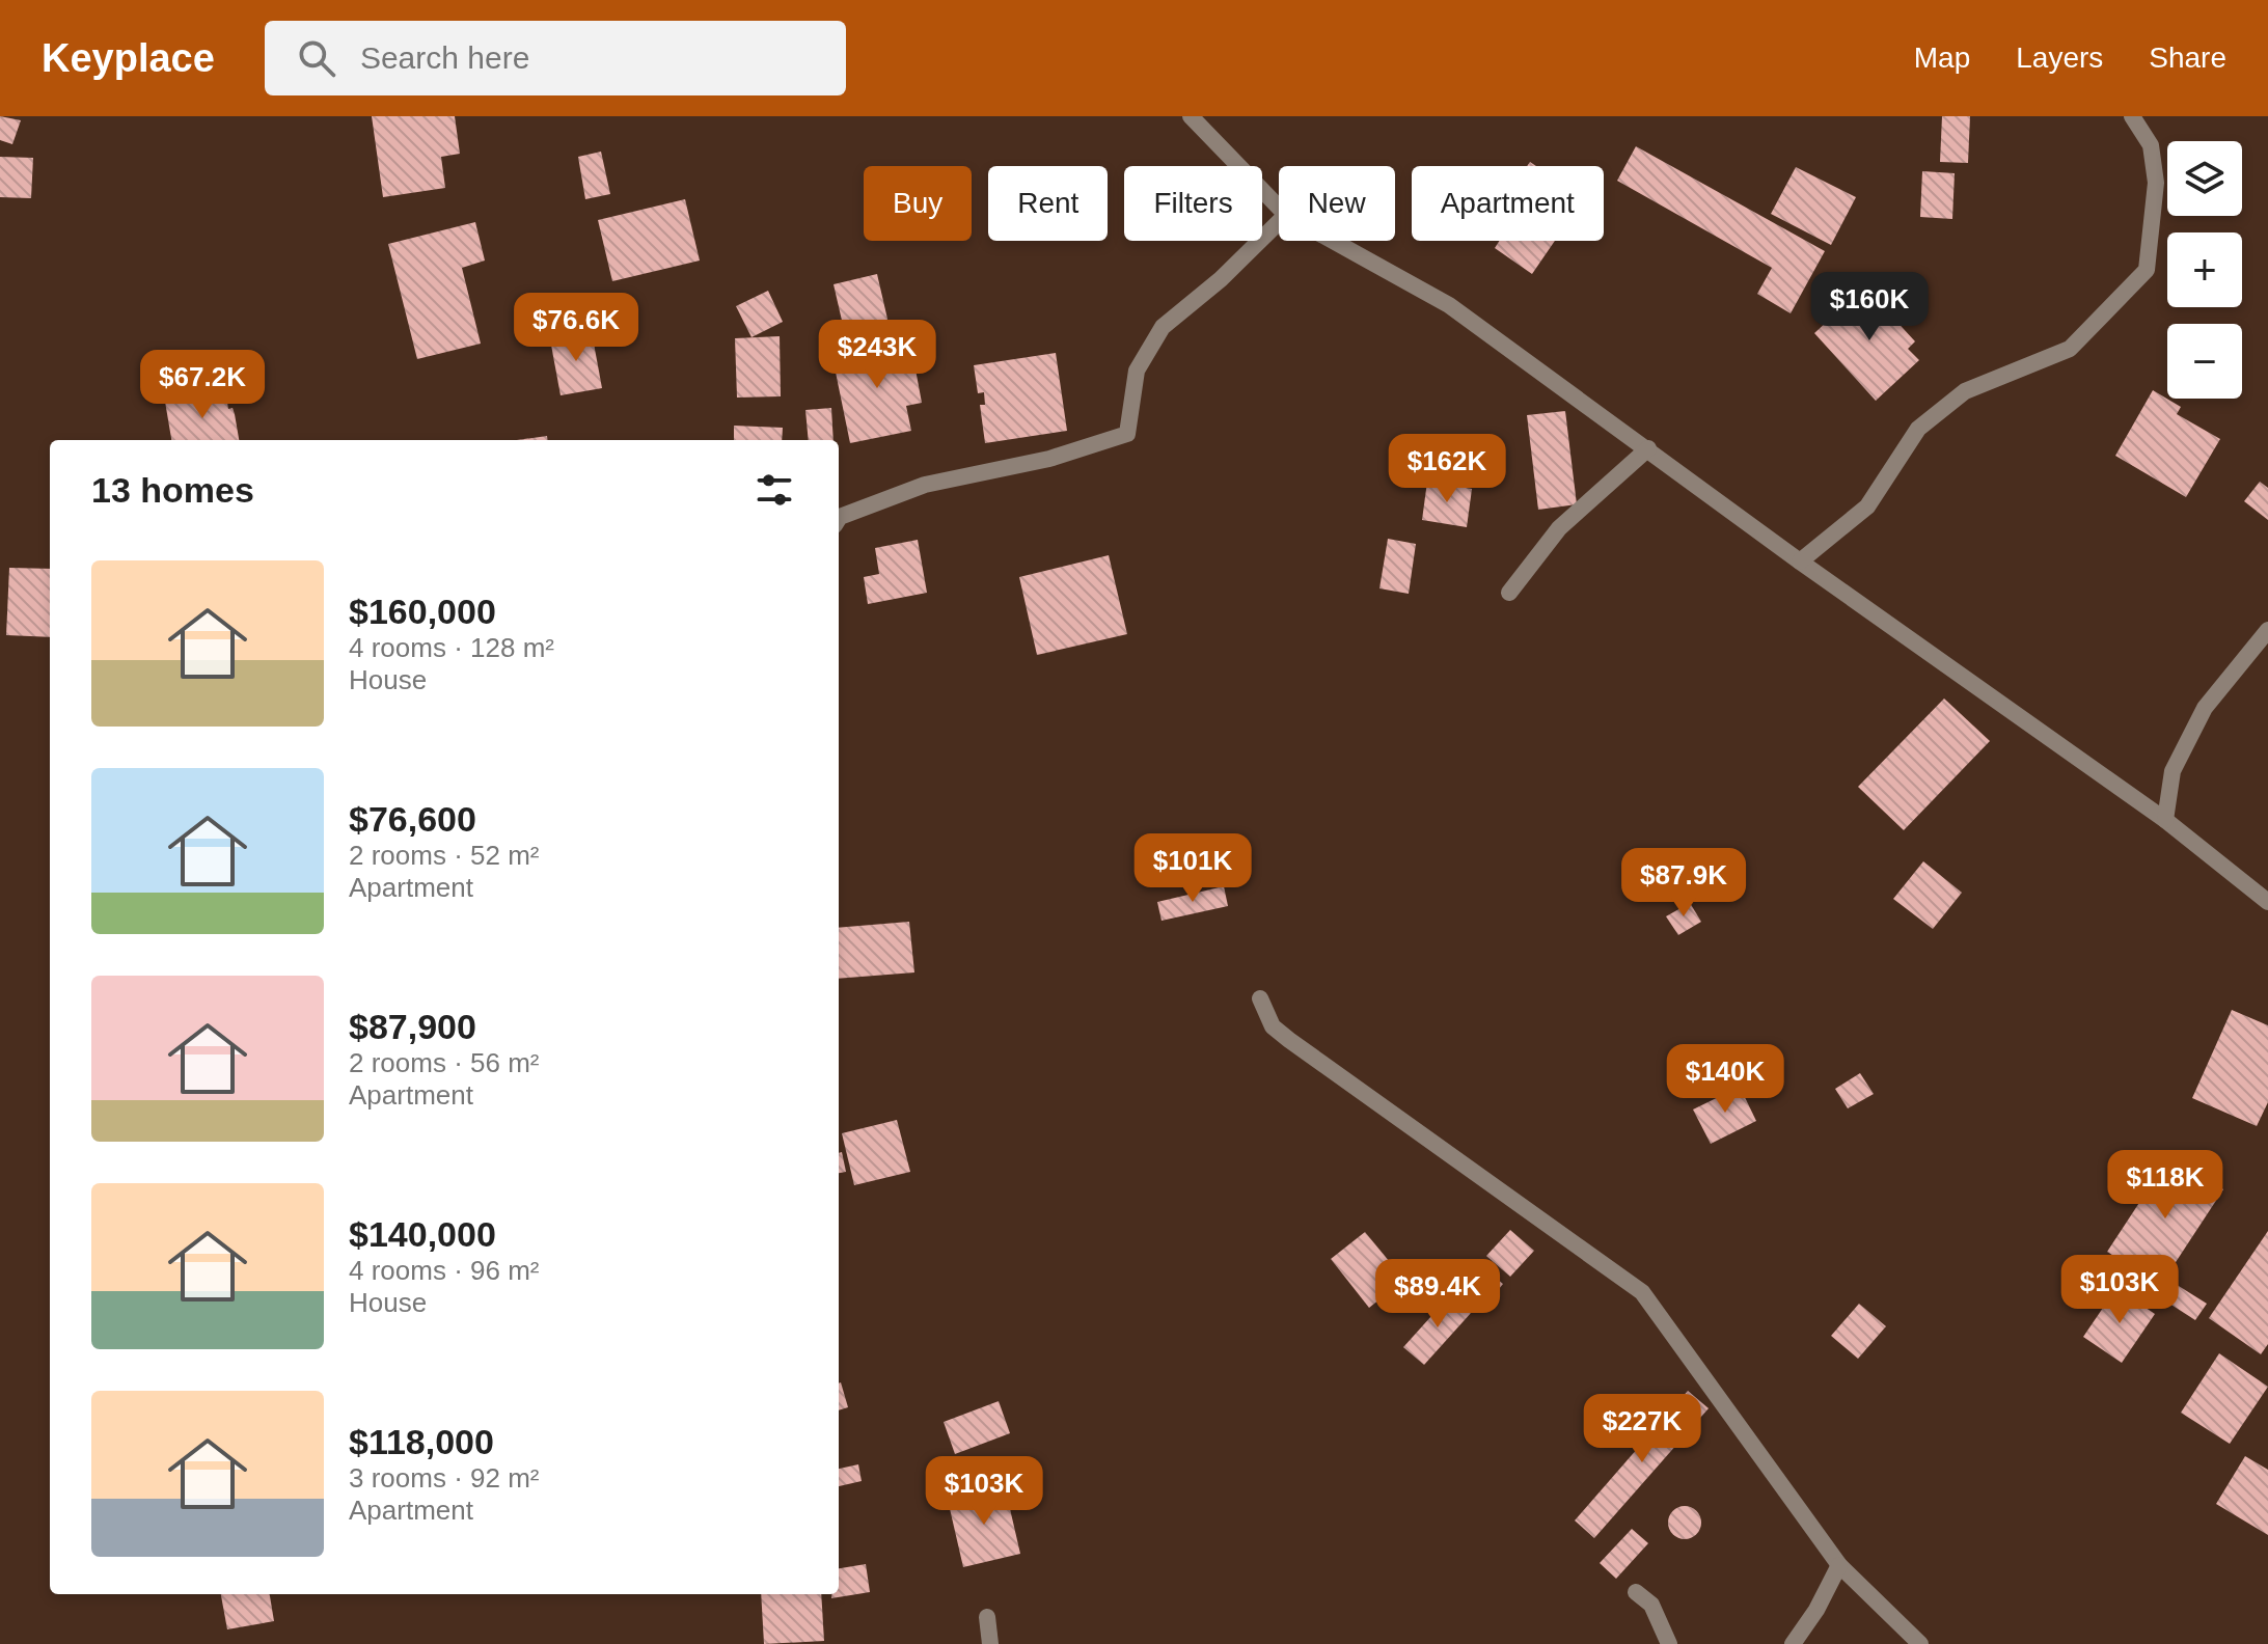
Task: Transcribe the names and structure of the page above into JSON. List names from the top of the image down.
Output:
{
  "page": {
    "header": "Keyplace",
    "search": "Search here",
    "nav": ["Map", "Layers", "Share"],
    "map_buttons": ["+", "−"],
    "chip": [
      "Buy",
      "Rent",
      "Filters",
      "New",
      "Apartment"
    ],
    "price": [
      "$160K",
      "$76.6K",
      "$243K",
      "$67.2K",
      "$162K",
      "$101K",
      "$87.9K",
      "$140K",
      "$118K",
      "$103K",
      "$89.4K",
      "$227K",
      "$103K"
    ],
    "heading": "13 homes",
    "list": [
      {
        "name": "$160,000",
        "note": "4 rooms · 128 m² · House"
      },
      {
        "name": "$76,600",
        "note": "2 rooms · 52 m² · Apartment"
      },
      {
        "name": "$87,900",
        "note": "2 rooms · 56 m² · Apartment"
      },
      {
        "name": "$140,000",
        "note": "4 rooms · 96 m² · House"
      },
      {
        "name": "$118,000",
        "note": "3 rooms · 92 m² · Apartment"
      }
    ]
  }
}
